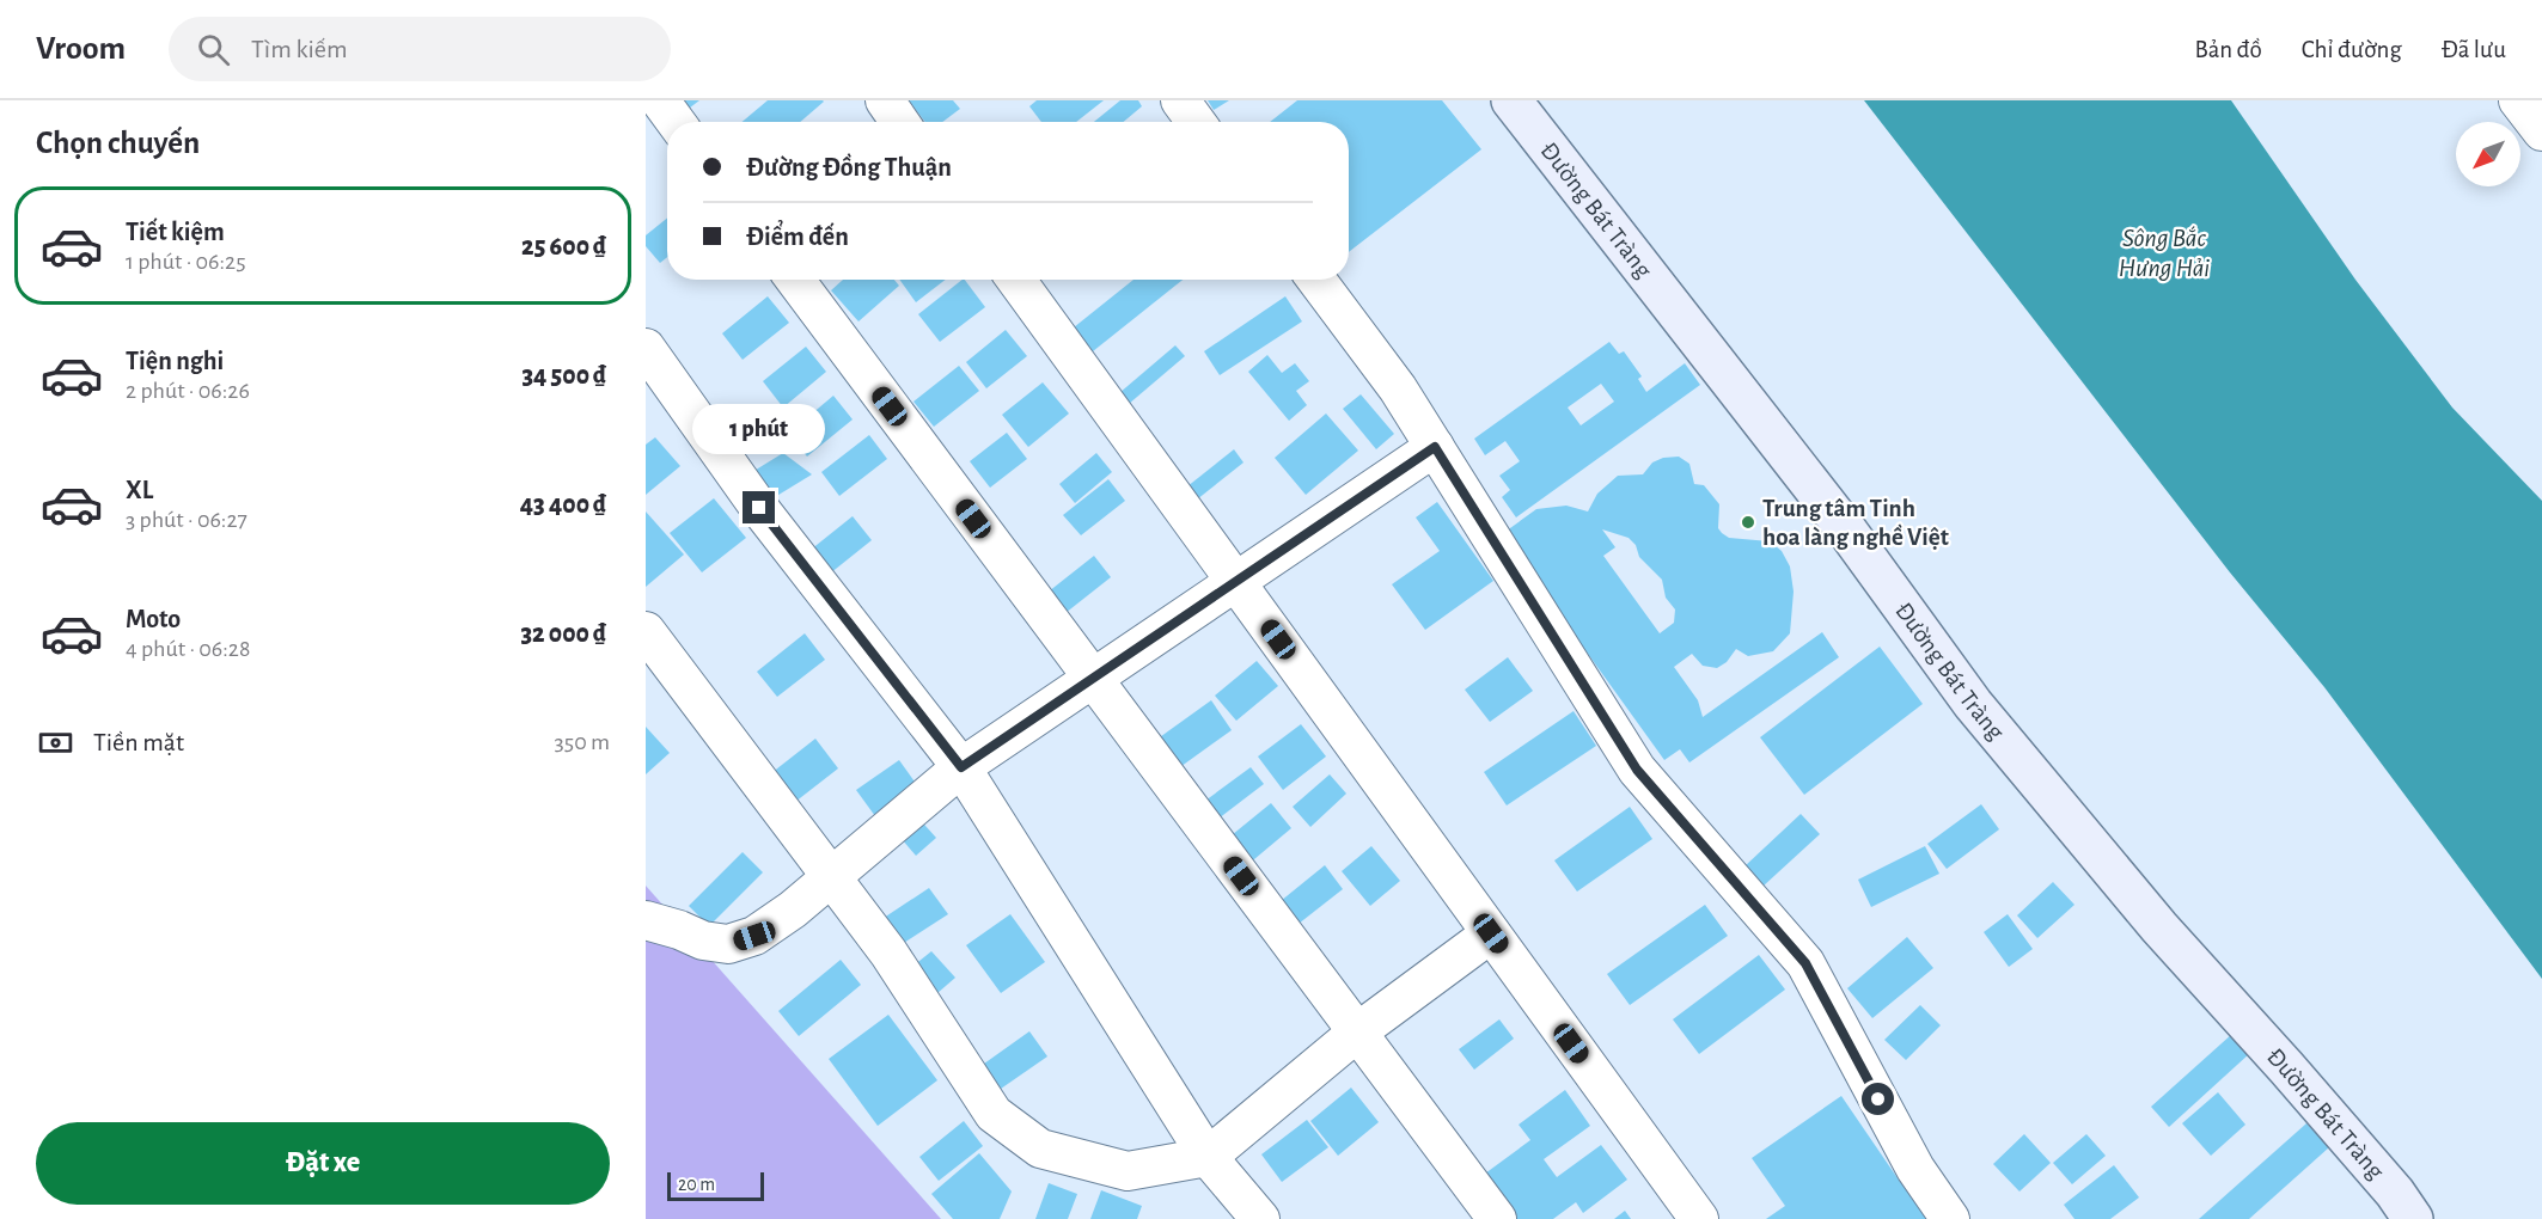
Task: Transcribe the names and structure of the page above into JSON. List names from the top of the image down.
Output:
{
  "streets": {
    "street": ["Đường Bát Tràng"]
  },
  "water": ["Sông Bắc Hưng Hải"],
  "places": ["Trung tâm Tinh hoa làng nghề Việt"],
  "scale_bar": "20 m",
  "north": "bottom left",
  "page": {
    "header": "Vroom",
    "search": "Tìm kiếm",
    "nav": ["Bản đồ", "Chỉ đường", "Đã lưu"],
    "heading": "Chọn chuyến",
    "banner": ["Đường Đồng Thuận", "Điểm đến"],
    "list": [
      {
        "name": "Tiết kiệm",
        "note": "1 phút · 06:25",
        "value": "25 600 ₫"
      },
      {
        "name": "Tiện nghi",
        "note": "2 phút · 06:26",
        "value": "34 500 ₫"
      },
      {
        "name": "XL",
        "note": "3 phút · 06:27",
        "value": "43 400 ₫"
      },
      {
        "name": "Moto",
        "note": "4 phút · 06:28",
        "value": "32 000 ₫"
      }
    ],
    "bubble": "1 phút",
    "pay": ["Tiền mặt", "350 m"],
    "buttons": "Đặt xe",
    "scale": "20 m"
  }
}
